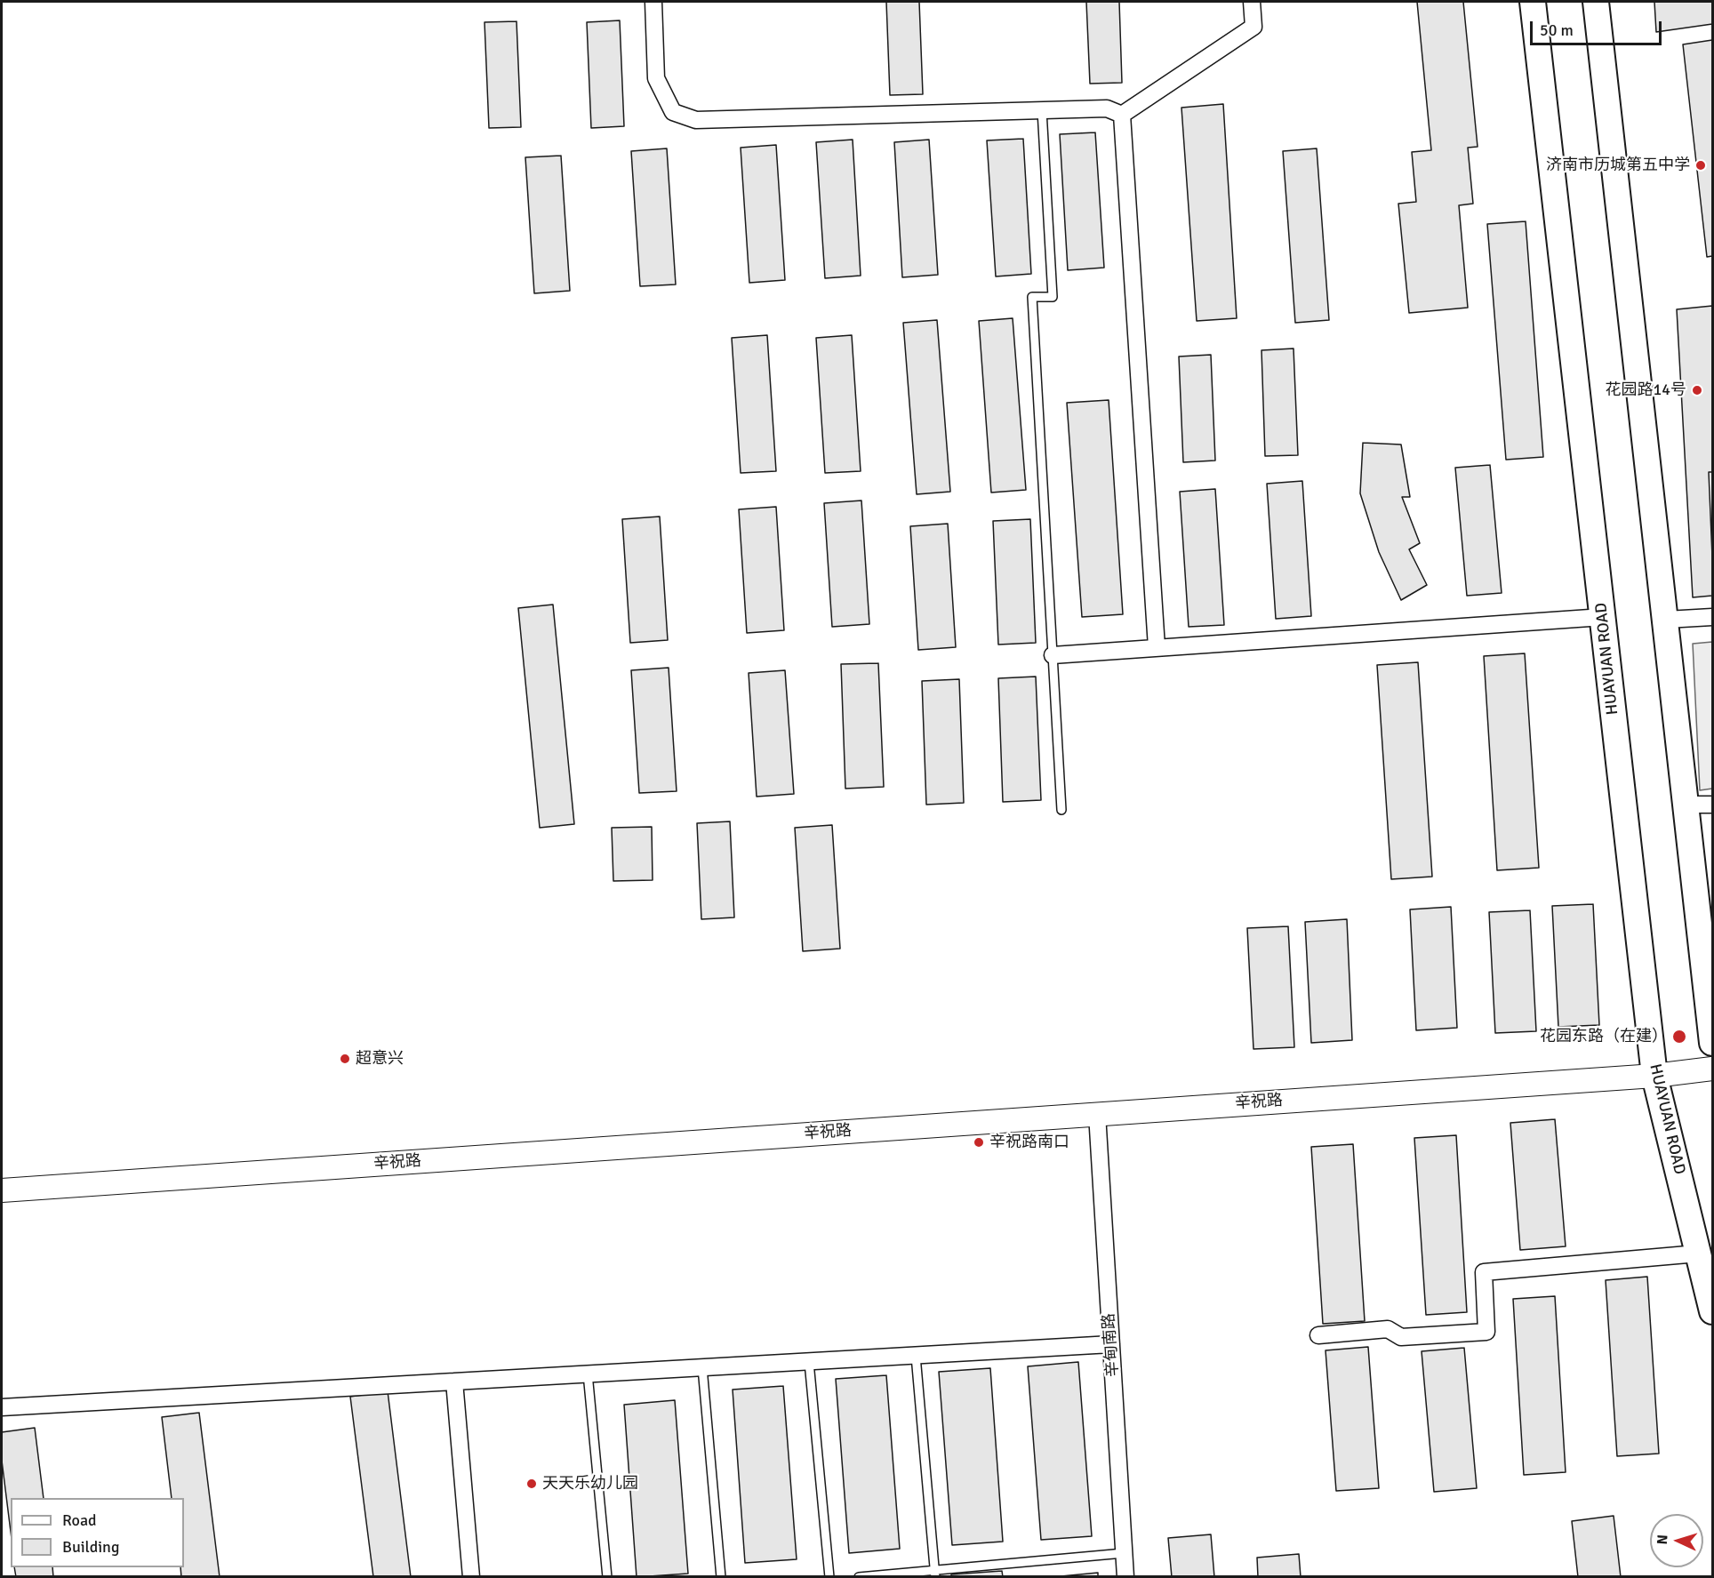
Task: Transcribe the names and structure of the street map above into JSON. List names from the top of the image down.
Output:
{
  "streets": {
    "main road": ["HUAYUAN ROAD", "辛祝路"],
    "street": ["辛甸南路"]
  },
  "crossings": [
    ["HUAYUAN ROAD", "辛祝路"],
    ["辛祝路", "辛甸南路"]
  ],
  "places": [
    "济南市历城第五中学",
    "花园路14号",
    "花园东路（在建）",
    "超意兴",
    "辛祝路南口",
    "天天乐幼儿园"
  ],
  "legend": ["Road", "Building"],
  "scale_bar": "50 m",
  "north": "left"
}
